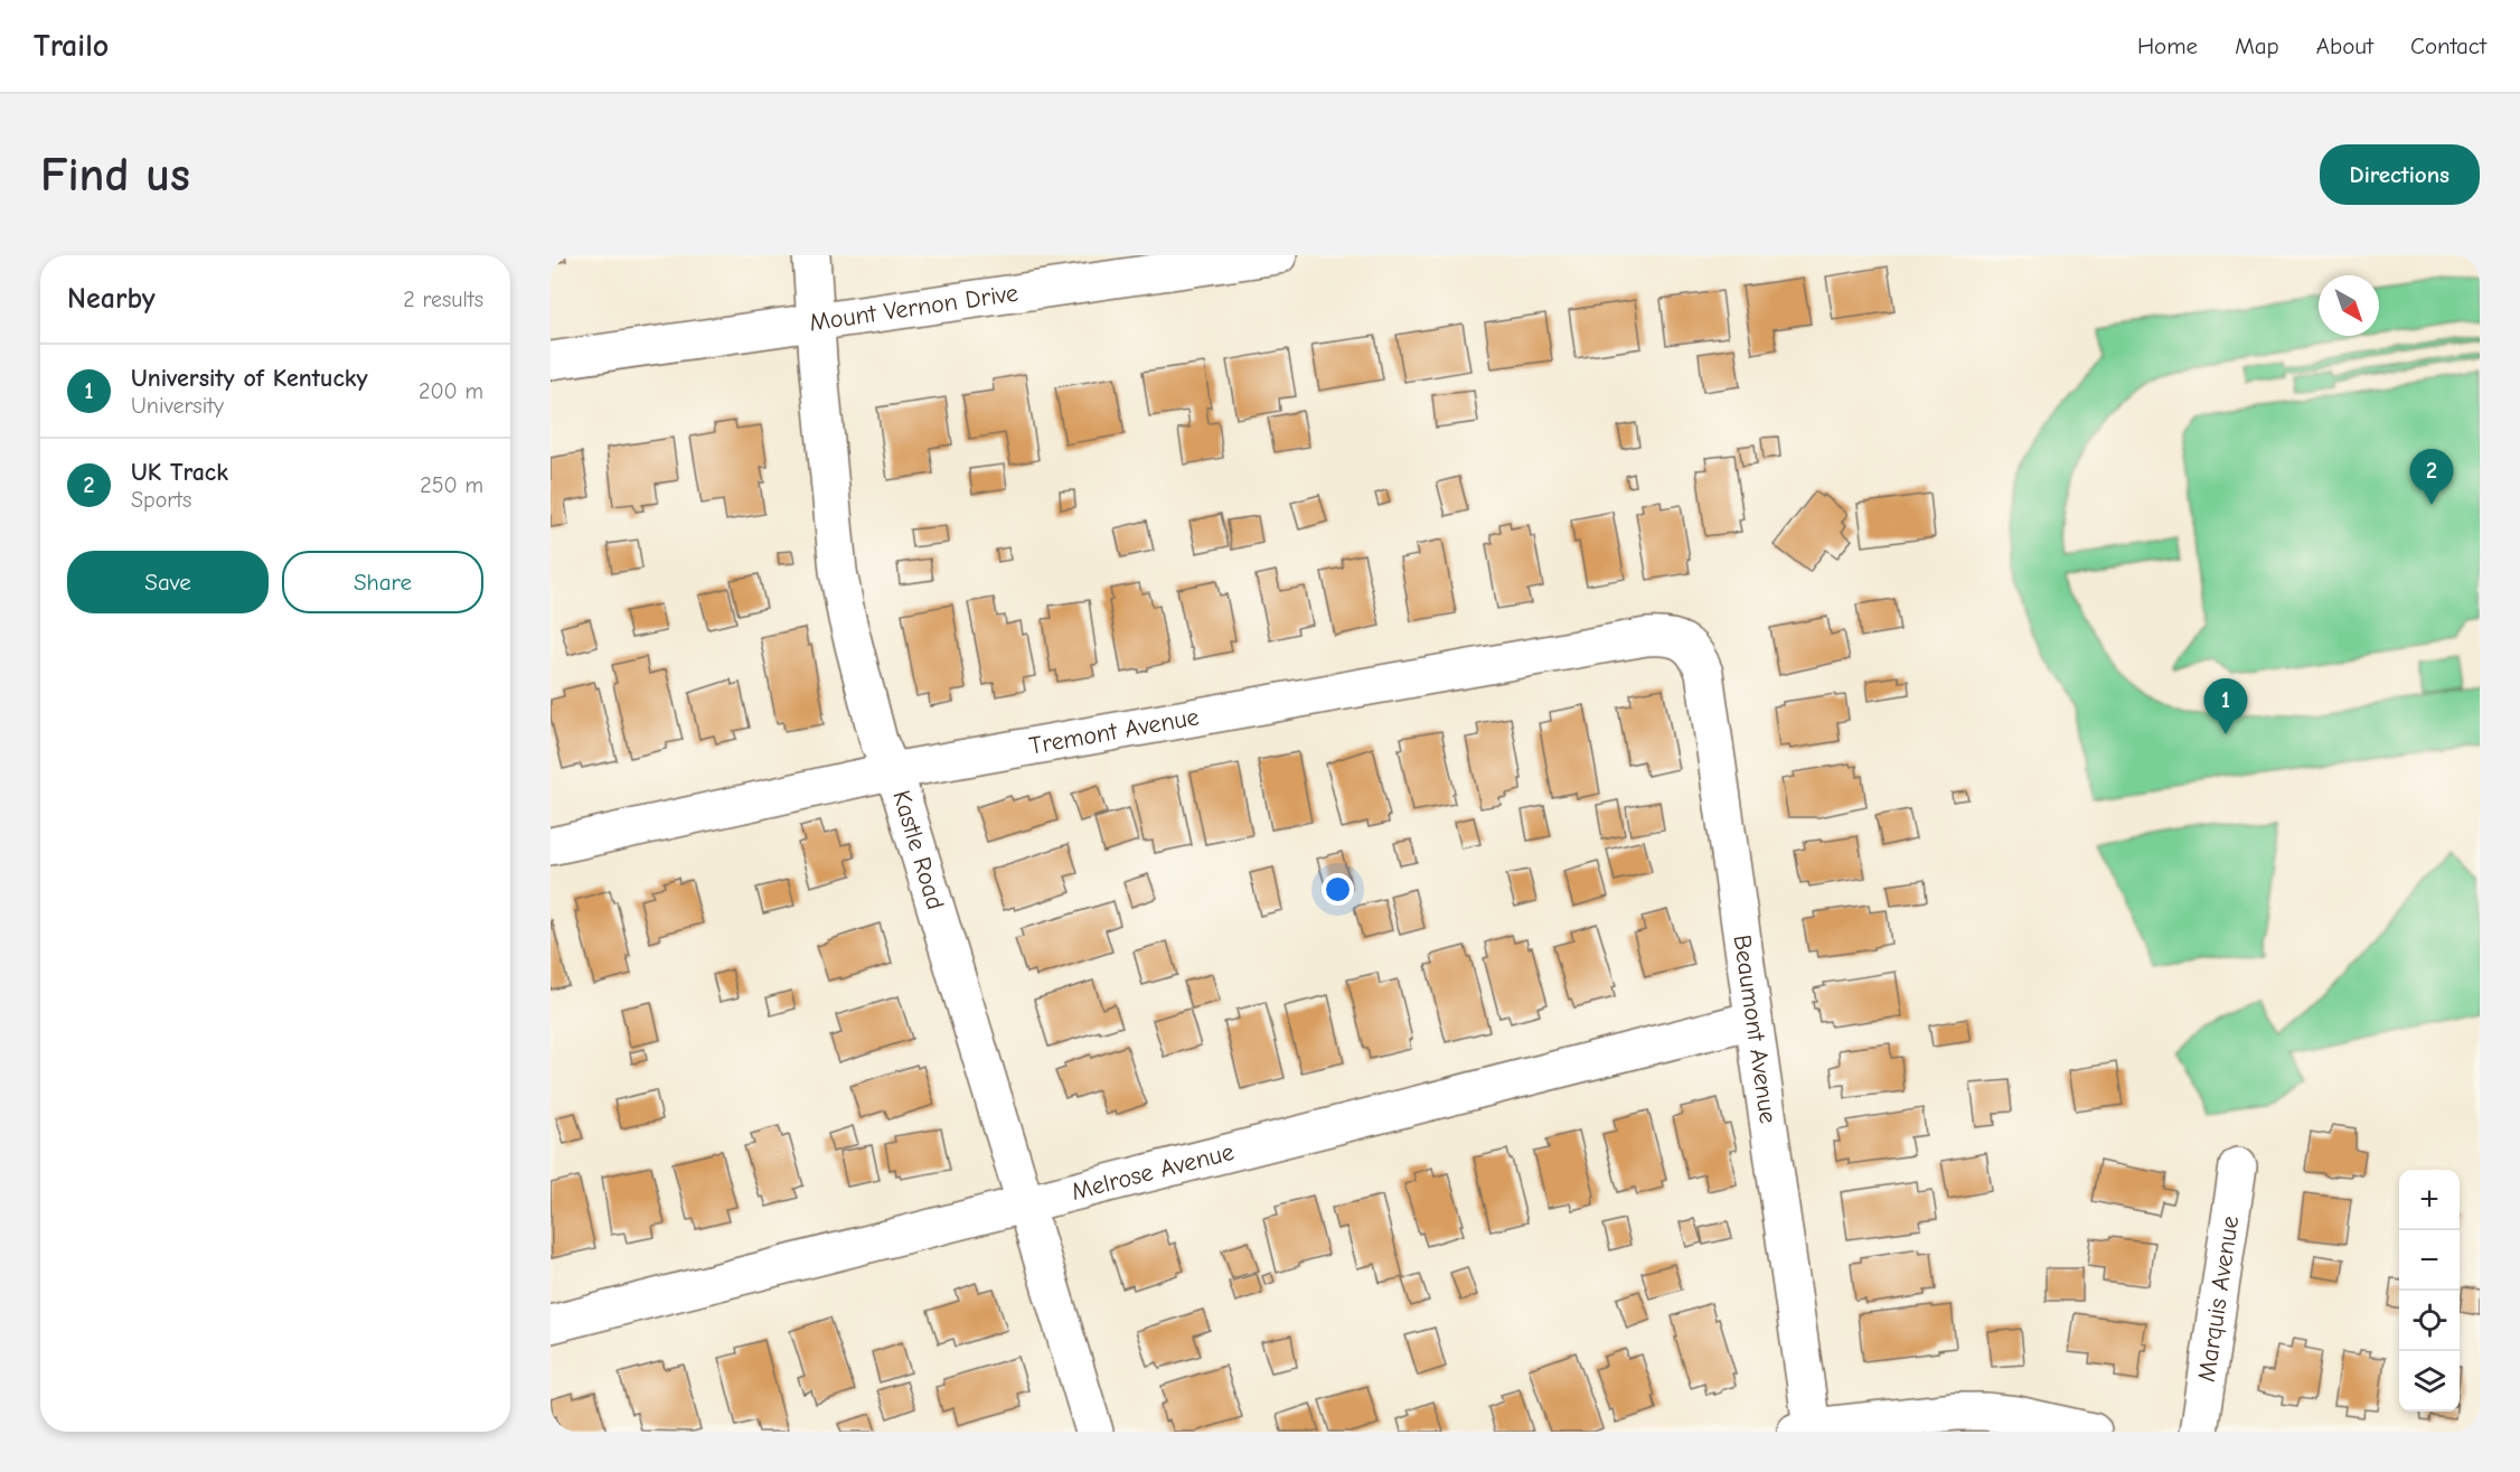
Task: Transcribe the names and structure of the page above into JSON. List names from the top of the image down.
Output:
{
  "streets": {
    "street": [
      "Mount Vernon Drive",
      "Tremont Avenue",
      "Kastle Road",
      "Beaumont Avenue",
      "Melrose Avenue",
      "Marquis Avenue"
    ]
  },
  "crossings": [
    ["Mount Vernon Drive", "Kastle Road"],
    ["Tremont Avenue", "Kastle Road"],
    ["Tremont Avenue", "Beaumont Avenue"],
    ["Kastle Road", "Melrose Avenue"],
    ["Beaumont Avenue", "Melrose Avenue"]
  ],
  "north": "bottom right",
  "page": {
    "header": "Trailo",
    "nav": [
      "Home",
      "Map",
      "About",
      "Contact"
    ],
    "buttons": [
      "Directions",
      ["Save", "Share"]
    ],
    "title": "Find us",
    "heading": ["Nearby", "2 results"],
    "list": [
      {
        "mark": "1",
        "name": "University of Kentucky",
        "note": "University",
        "value": "200 m"
      },
      {
        "mark": "2",
        "name": "UK Track",
        "note": "Sports",
        "value": "250 m"
      }
    ],
    "pins": ["2", "1"],
    "map_buttons": ["+", "−"]
  }
}
